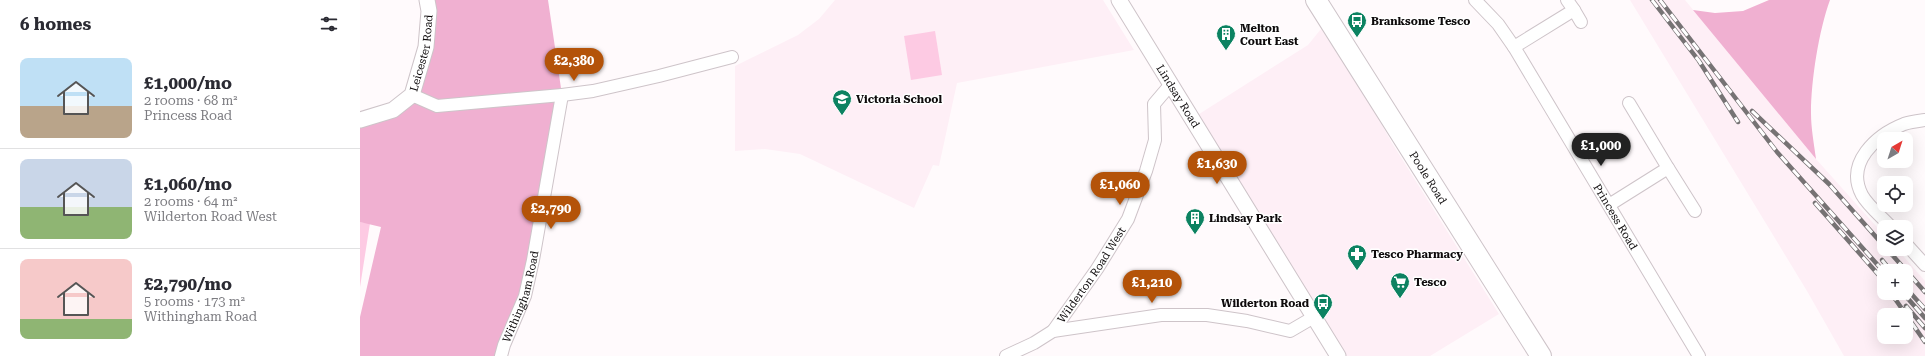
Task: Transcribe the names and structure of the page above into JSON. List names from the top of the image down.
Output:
{
  "streets": {
    "highway": ["Poole Road"],
    "street": [
      "Leicester Road",
      "Lindsay Road",
      "Princess Road",
      "Wilderton Road West",
      "Withingham Road"
    ]
  },
  "crossings": [
    ["Lindsay Road", "Wilderton Road West"]
  ],
  "places": {
    "bus stop": ["Branksome Tesco", "Wilderton Road"],
    "building": ["Melton Court East", "Lindsay Park"],
    "school or university": ["Victoria School"],
    "pharmacy": ["Tesco Pharmacy"],
    "supermarket": ["Tesco"]
  },
  "north": "top right",
  "page": {
    "heading": "6 homes",
    "list": [
      {
        "name": "£1,000/mo",
        "note": "2 rooms · 68 m² · Princess Road"
      },
      {
        "name": "£1,060/mo",
        "note": "2 rooms · 64 m² · Wilderton Road West"
      },
      {
        "name": "£2,790/mo",
        "note": "5 rooms · 173 m² · Withingham Road"
      }
    ],
    "price": [
      "£2,380",
      "£1,000",
      "£1,630",
      "£1,060",
      "£2,790",
      "£1,210"
    ],
    "map_buttons": ["+", "−"]
  }
}
